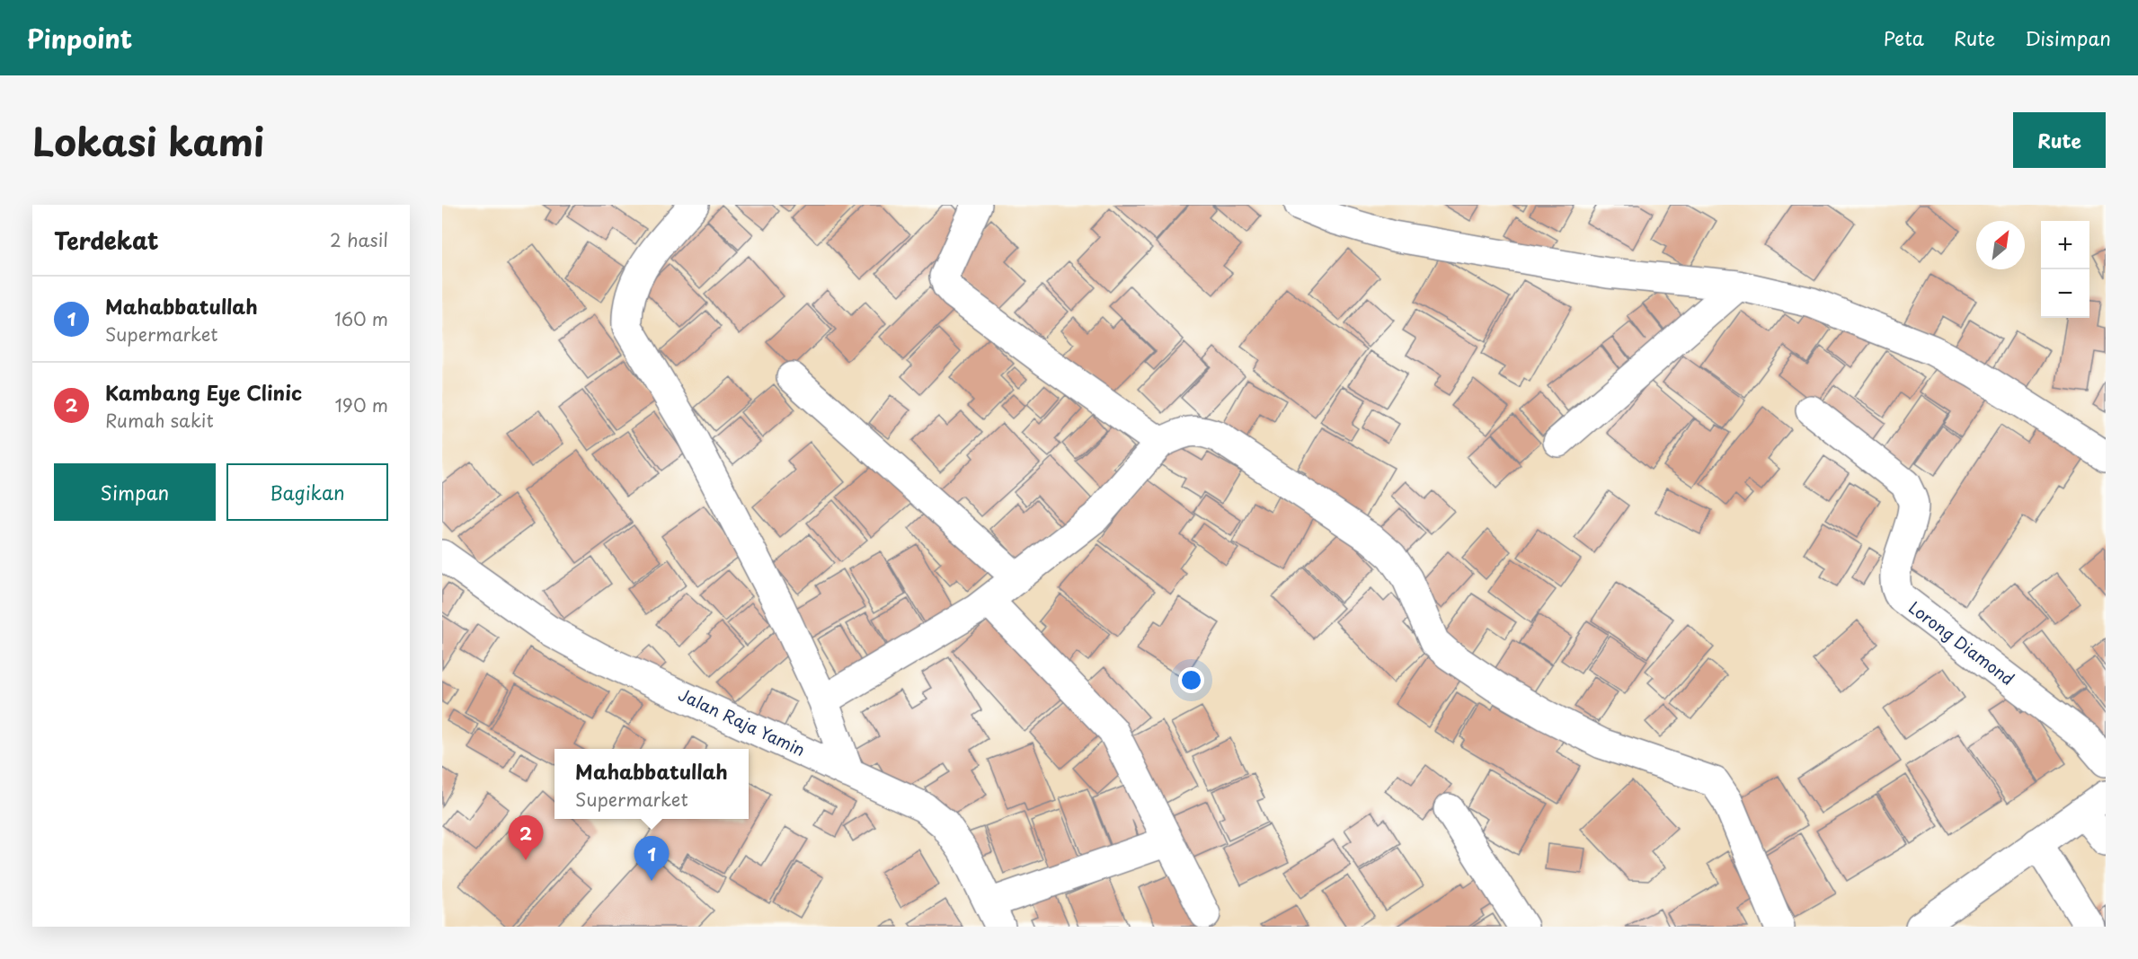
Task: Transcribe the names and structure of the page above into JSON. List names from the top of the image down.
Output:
{
  "streets": {
    "street": ["Lorong Diamond", "Jalan Raja Yamin"]
  },
  "north": "top right",
  "page": {
    "header": "Pinpoint",
    "nav": ["Peta", "Rute", "Disimpan"],
    "title": "Lokasi kami",
    "buttons": [
      "Rute",
      ["Simpan", "Bagikan"]
    ],
    "heading": ["Terdekat", "2 hasil"],
    "map_buttons": ["+", "−"],
    "list": [
      {
        "mark": "1",
        "name": "Mahabbatullah",
        "note": "Supermarket",
        "value": "160 m"
      },
      {
        "mark": "2",
        "name": "Kambang Eye Clinic",
        "note": "Rumah sakit",
        "value": "190 m"
      }
    ],
    "popup": ["Mahabbatullah", "Supermarket"],
    "pins": ["2", "1"]
  }
}
